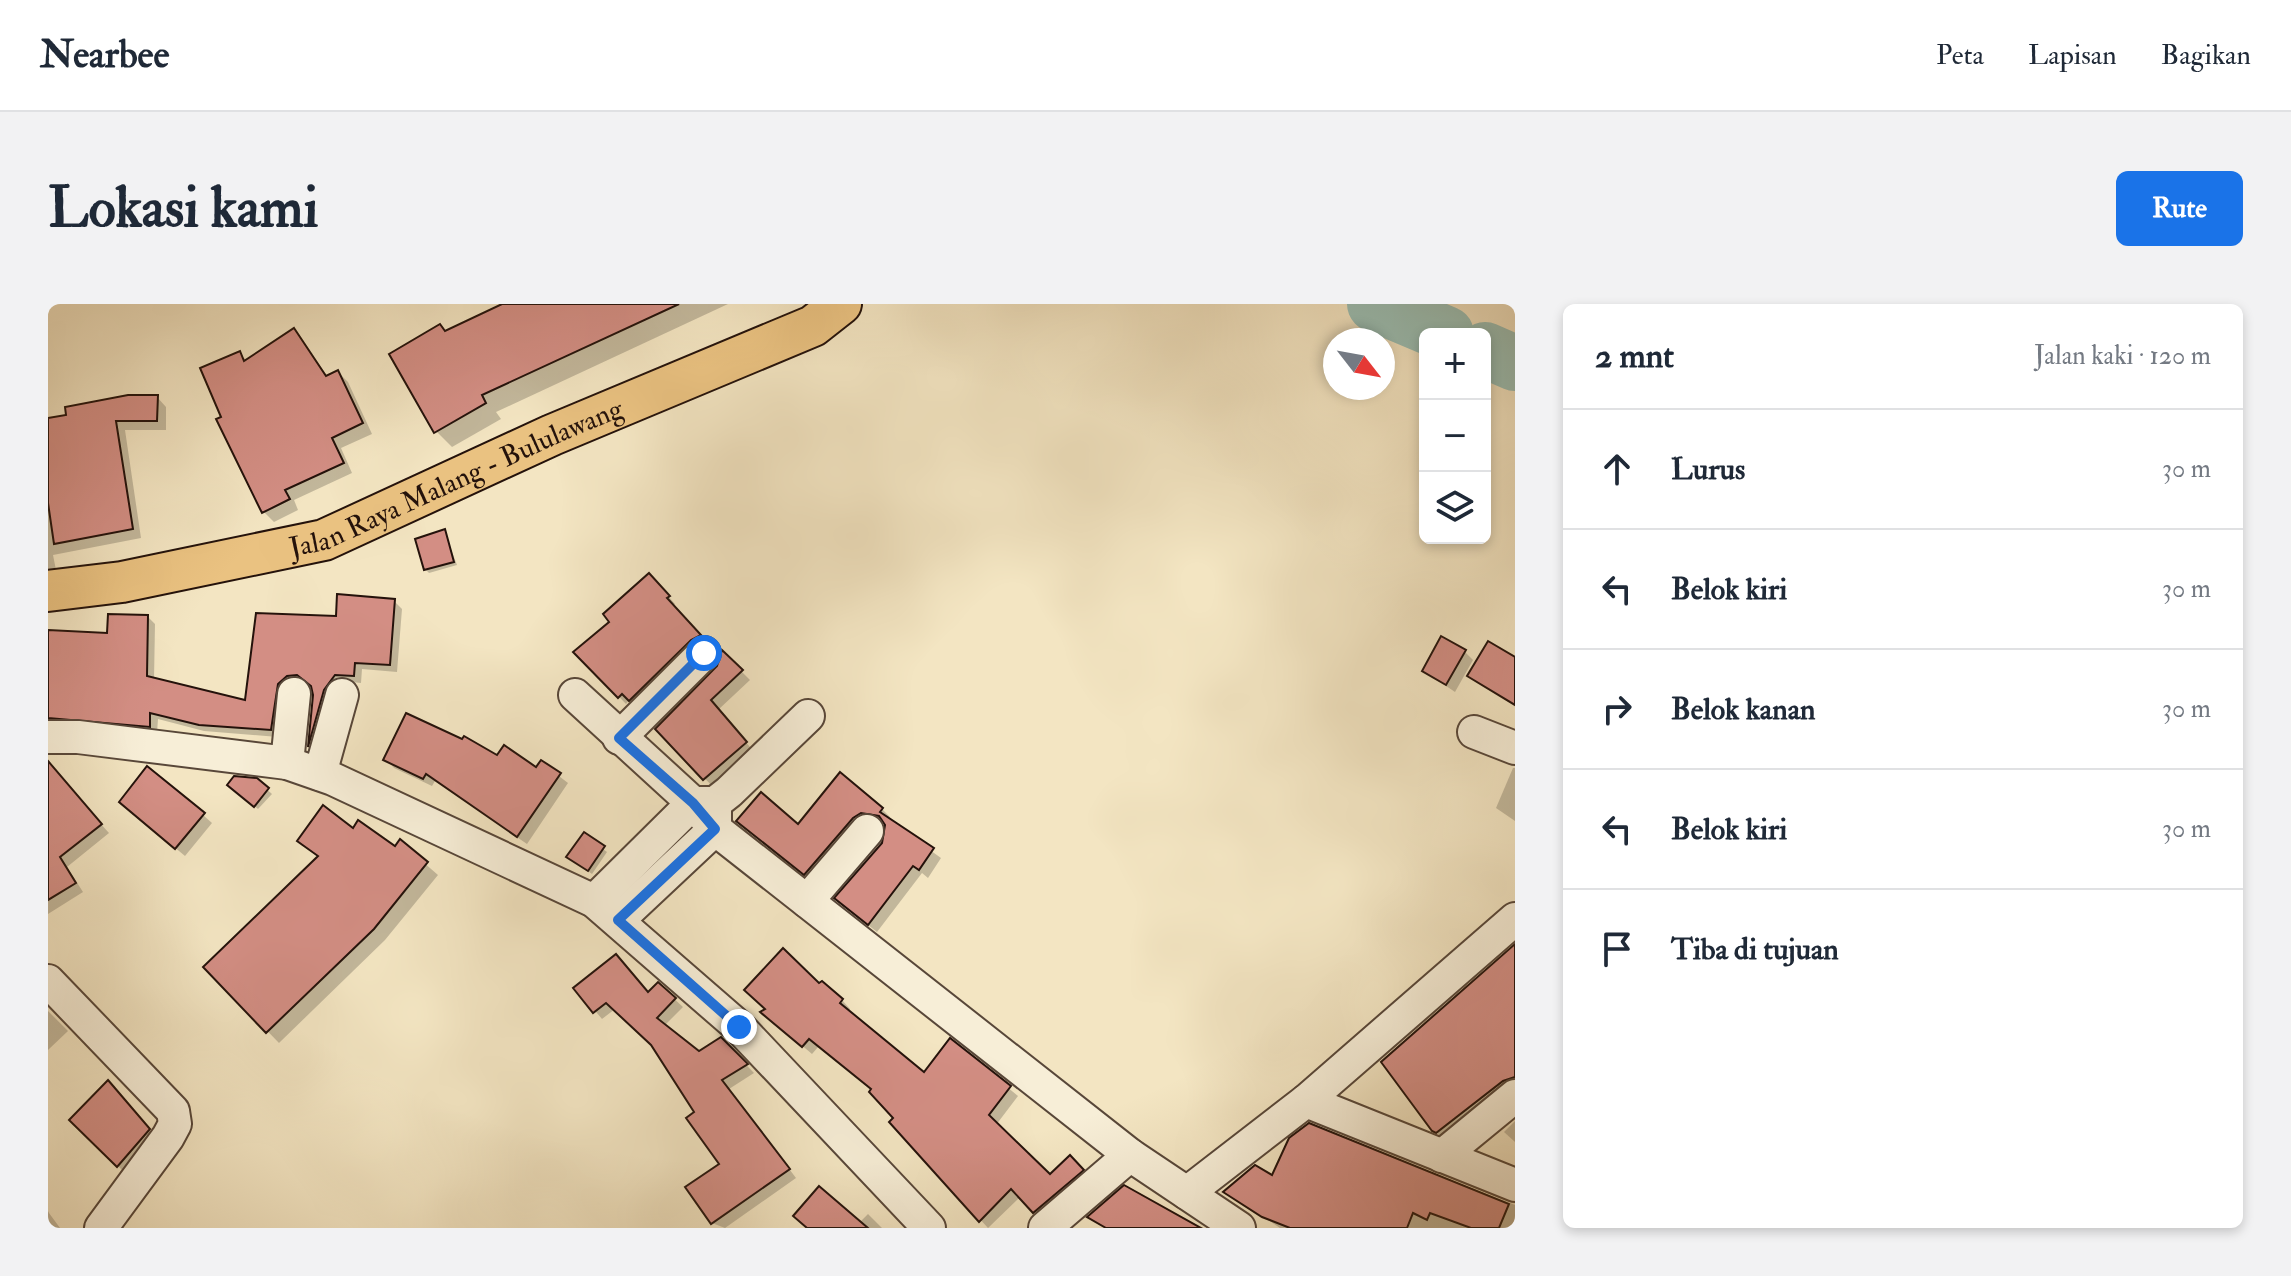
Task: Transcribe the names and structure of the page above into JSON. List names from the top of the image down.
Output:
{
  "streets": {
    "main road": ["Jalan Raya Malang - Bululawang"]
  },
  "north": "bottom right",
  "page": {
    "header": "Nearbee",
    "nav": ["Peta", "Lapisan", "Bagikan"],
    "buttons": "Rute",
    "title": "Lokasi kami",
    "heading": ["2 mnt", "Jalan kaki · 120 m"],
    "map_buttons": ["+", "−"],
    "list": [
      ["Lurus", "30 m"],
      ["Belok kiri", "30 m"],
      ["Belok kanan", "30 m"],
      ["Belok kiri", "30 m"],
      "Tiba di tujuan"
    ]
  }
}
